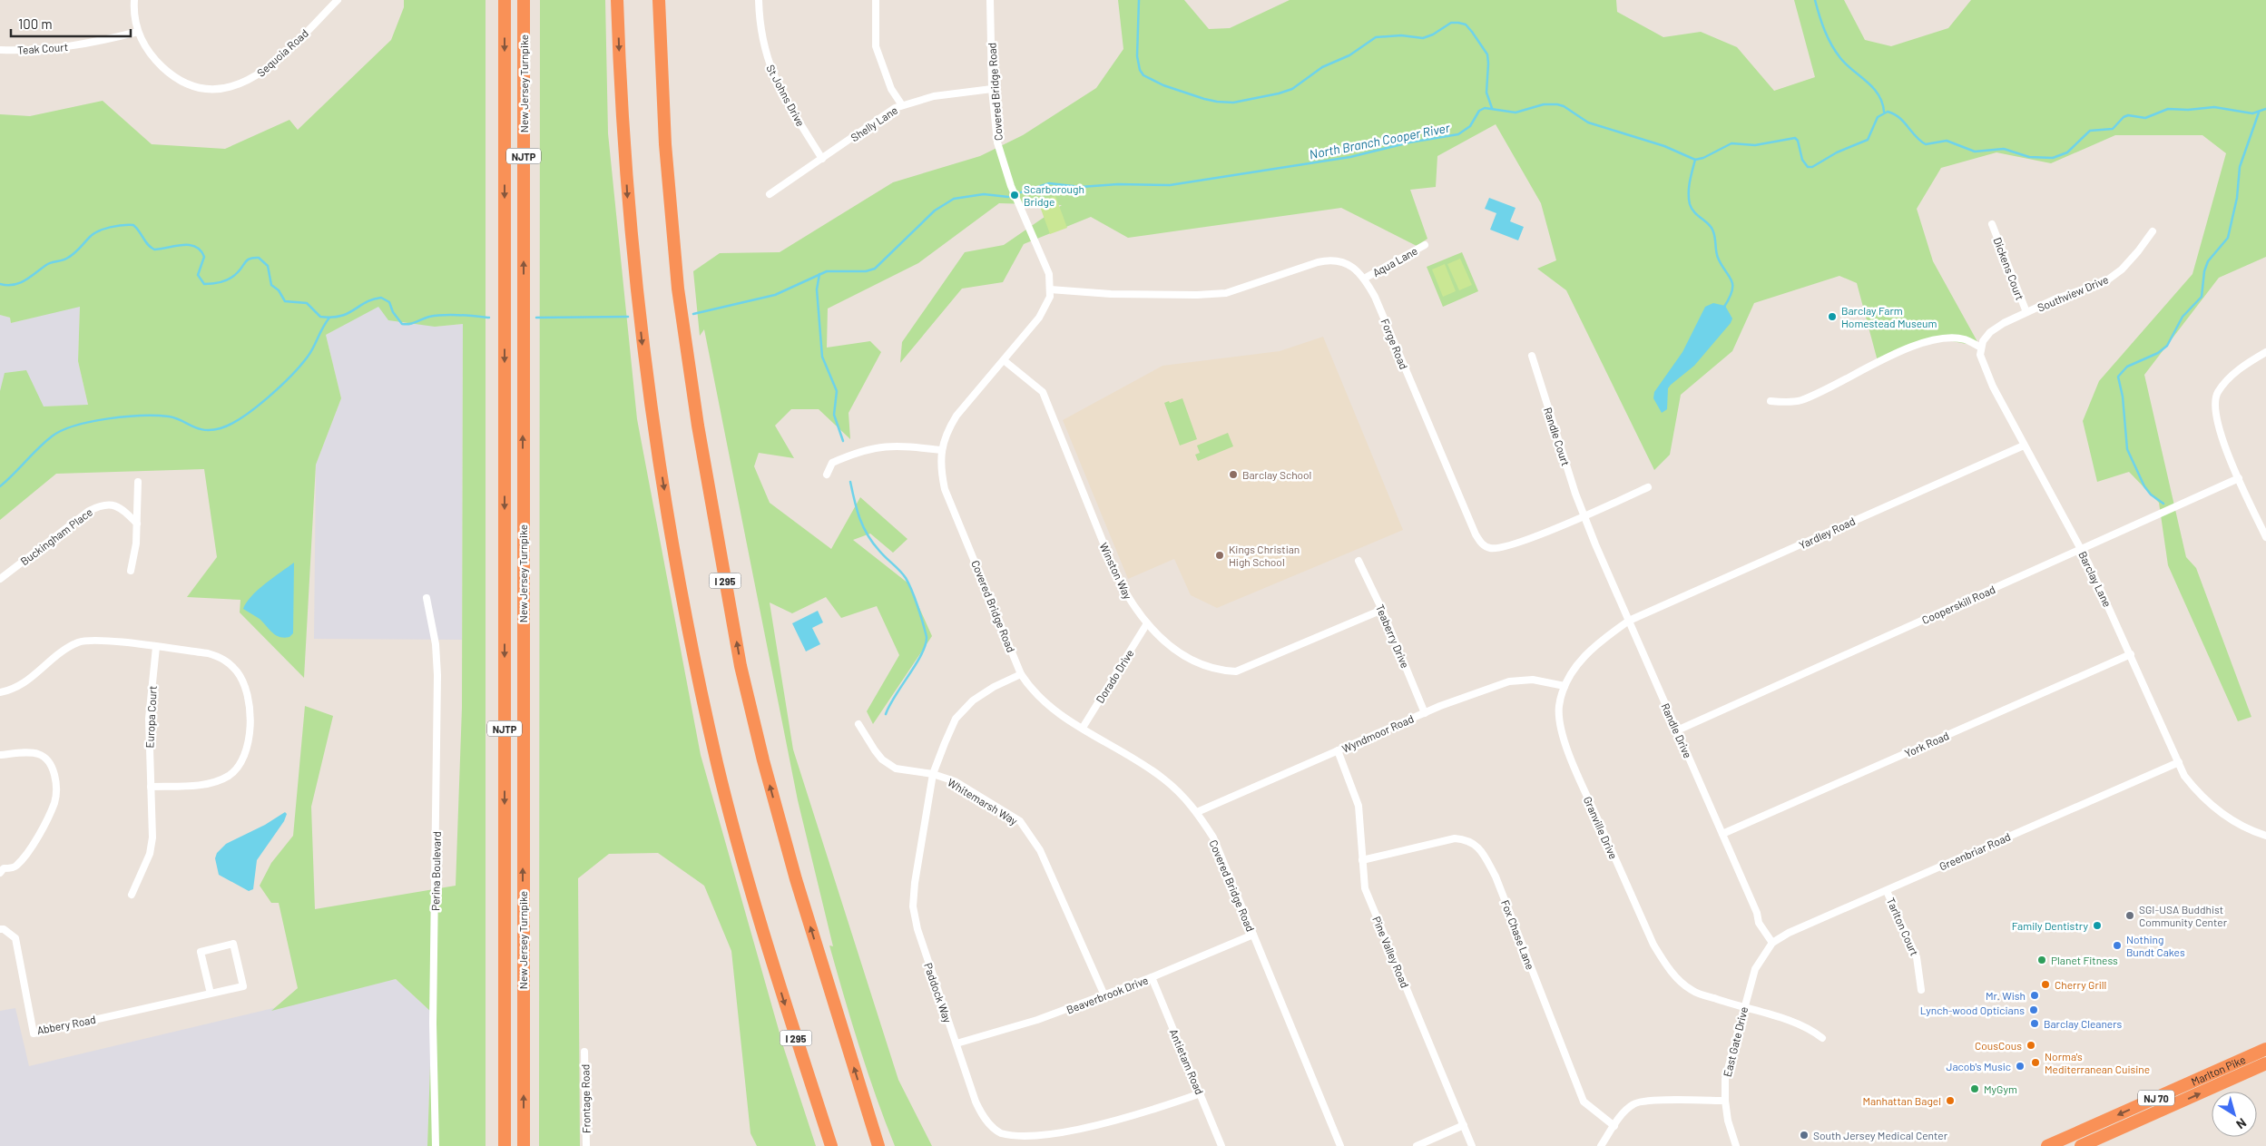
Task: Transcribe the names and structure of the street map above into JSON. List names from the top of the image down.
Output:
{
  "streets": {
    "highway": [
      "New Jersey Turnpike",
      "NJTP",
      "I 295",
      "Marlton Pike",
      "NJ 70"
    ],
    "street": [
      "Teak Court",
      "Sequoia Road",
      "Covered Bridge Road",
      "St Johns Drive",
      "Shelly Lane",
      "Aqua Lane",
      "Dickens Court",
      "Southview Drive",
      "Forge Road",
      "Randle Court",
      "Yardley Road",
      "Buckingham Place",
      "Winston Way",
      "Barclay Lane",
      "Cooperskill Road",
      "Teaberry Drive",
      "Dorado Drive",
      "Europa Court",
      "Randle Drive",
      "Wyndmoor Road",
      "York Road",
      "Whitemarsh Way",
      "Granville Drive",
      "Greenbriar Road",
      "Perina Boulevard",
      "Tarlton Court",
      "Fox Chase Lane",
      "Pine Valley Road",
      "Paddock Way",
      "Beaverbrook Drive",
      "Abbery Road",
      "East Gate Drive",
      "Antietam Road",
      "Frontage Road"
    ]
  },
  "crossings": [
    ["Teak Court", "Sequoia Road"],
    ["Covered Bridge Road", "Shelly Lane"],
    ["Covered Bridge Road", "Forge Road"],
    ["Covered Bridge Road", "Winston Way"],
    ["Covered Bridge Road", "Dorado Drive"],
    ["Covered Bridge Road", "Wyndmoor Road"],
    ["Covered Bridge Road", "Paddock Way"],
    ["Covered Bridge Road", "Beaverbrook Drive"],
    ["St Johns Drive", "Shelly Lane"],
    ["Aqua Lane", "Forge Road"],
    ["Dickens Court", "Southview Drive"],
    ["Forge Road", "Randle Court"],
    ["Forge Road", "Randle Drive"],
    ["Randle Court", "Randle Drive"],
    ["Yardley Road", "Barclay Lane"],
    ["Yardley Road", "Randle Drive"],
    ["Yardley Road", "Granville Drive"],
    ["Winston Way", "Teaberry Drive"],
    ["Winston Way", "Dorado Drive"],
    ["Barclay Lane", "Cooperskill Road"],
    ["Barclay Lane", "York Road"],
    ["Barclay Lane", "Greenbriar Road"],
    ["Cooperskill Road", "Randle Drive"],
    ["Teaberry Drive", "Wyndmoor Road"],
    ["Randle Drive", "York Road"],
    ["Randle Drive", "Granville Drive"],
    ["Randle Drive", "Greenbriar Road"],
    ["Randle Drive", "East Gate Drive"],
    ["Wyndmoor Road", "Granville Drive"],
    ["Wyndmoor Road", "Pine Valley Road"],
    ["Whitemarsh Way", "Paddock Way"],
    ["Whitemarsh Way", "Beaverbrook Drive"],
    ["Granville Drive", "East Gate Drive"],
    ["Greenbriar Road", "Tarlton Court"],
    ["Greenbriar Road", "East Gate Drive"],
    ["Fox Chase Lane", "Pine Valley Road"],
    ["Paddock Way", "Beaverbrook Drive"],
    ["Paddock Way", "Antietam Road"],
    ["Beaverbrook Drive", "Antietam Road"]
  ],
  "water": ["North Branch Cooper River"],
  "places": [
    "Scarborough Bridge",
    "Barclay Farm Homestead Museum",
    "Barclay School",
    "Kings Christian High School",
    "SGI-USA Buddhist Community Center",
    "Family Dentistry",
    "Nothing Bundt Cakes",
    "Planet Fitness",
    "Cherry Grill",
    "Mr. Wish",
    "Lynch-wood Opticians",
    "Barclay Cleaners",
    "CousCous",
    "Norma's Mediterranean Cuisine",
    "Jacob's Music",
    "MyGym",
    "Manhattan Bagel",
    "South Jersey Medical Center"
  ],
  "scale_bar": "100 m",
  "north": "bottom right"
}
